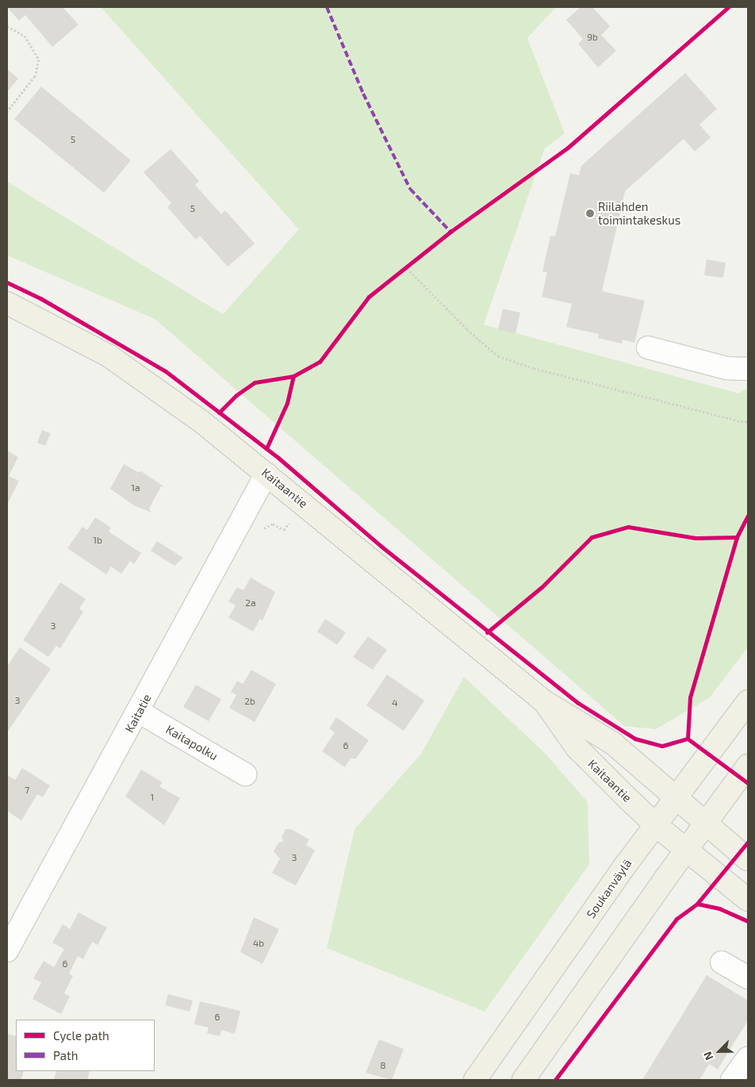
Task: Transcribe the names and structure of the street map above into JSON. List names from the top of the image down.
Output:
{
  "streets": {
    "main road": ["Kaitaantie", "Soukanväylä"],
    "street": ["Kaitatie", "Kaitapolku"]
  },
  "crossings": [
    ["Kaitaantie", "Kaitatie"],
    ["Kaitaantie", "Soukanväylä"],
    ["Kaitatie", "Kaitapolku"]
  ],
  "places": ["Riilahden toimintakeskus"],
  "house_numbers": [
    "9b",
    "5",
    "5",
    "1a",
    "1b",
    "2a",
    "3",
    "3",
    "2b",
    "4",
    "6",
    "7",
    "1",
    "3",
    "4b",
    "6",
    "6",
    "8"
  ],
  "legend": ["Cycle path", "Path"],
  "north": "bottom left"
}
